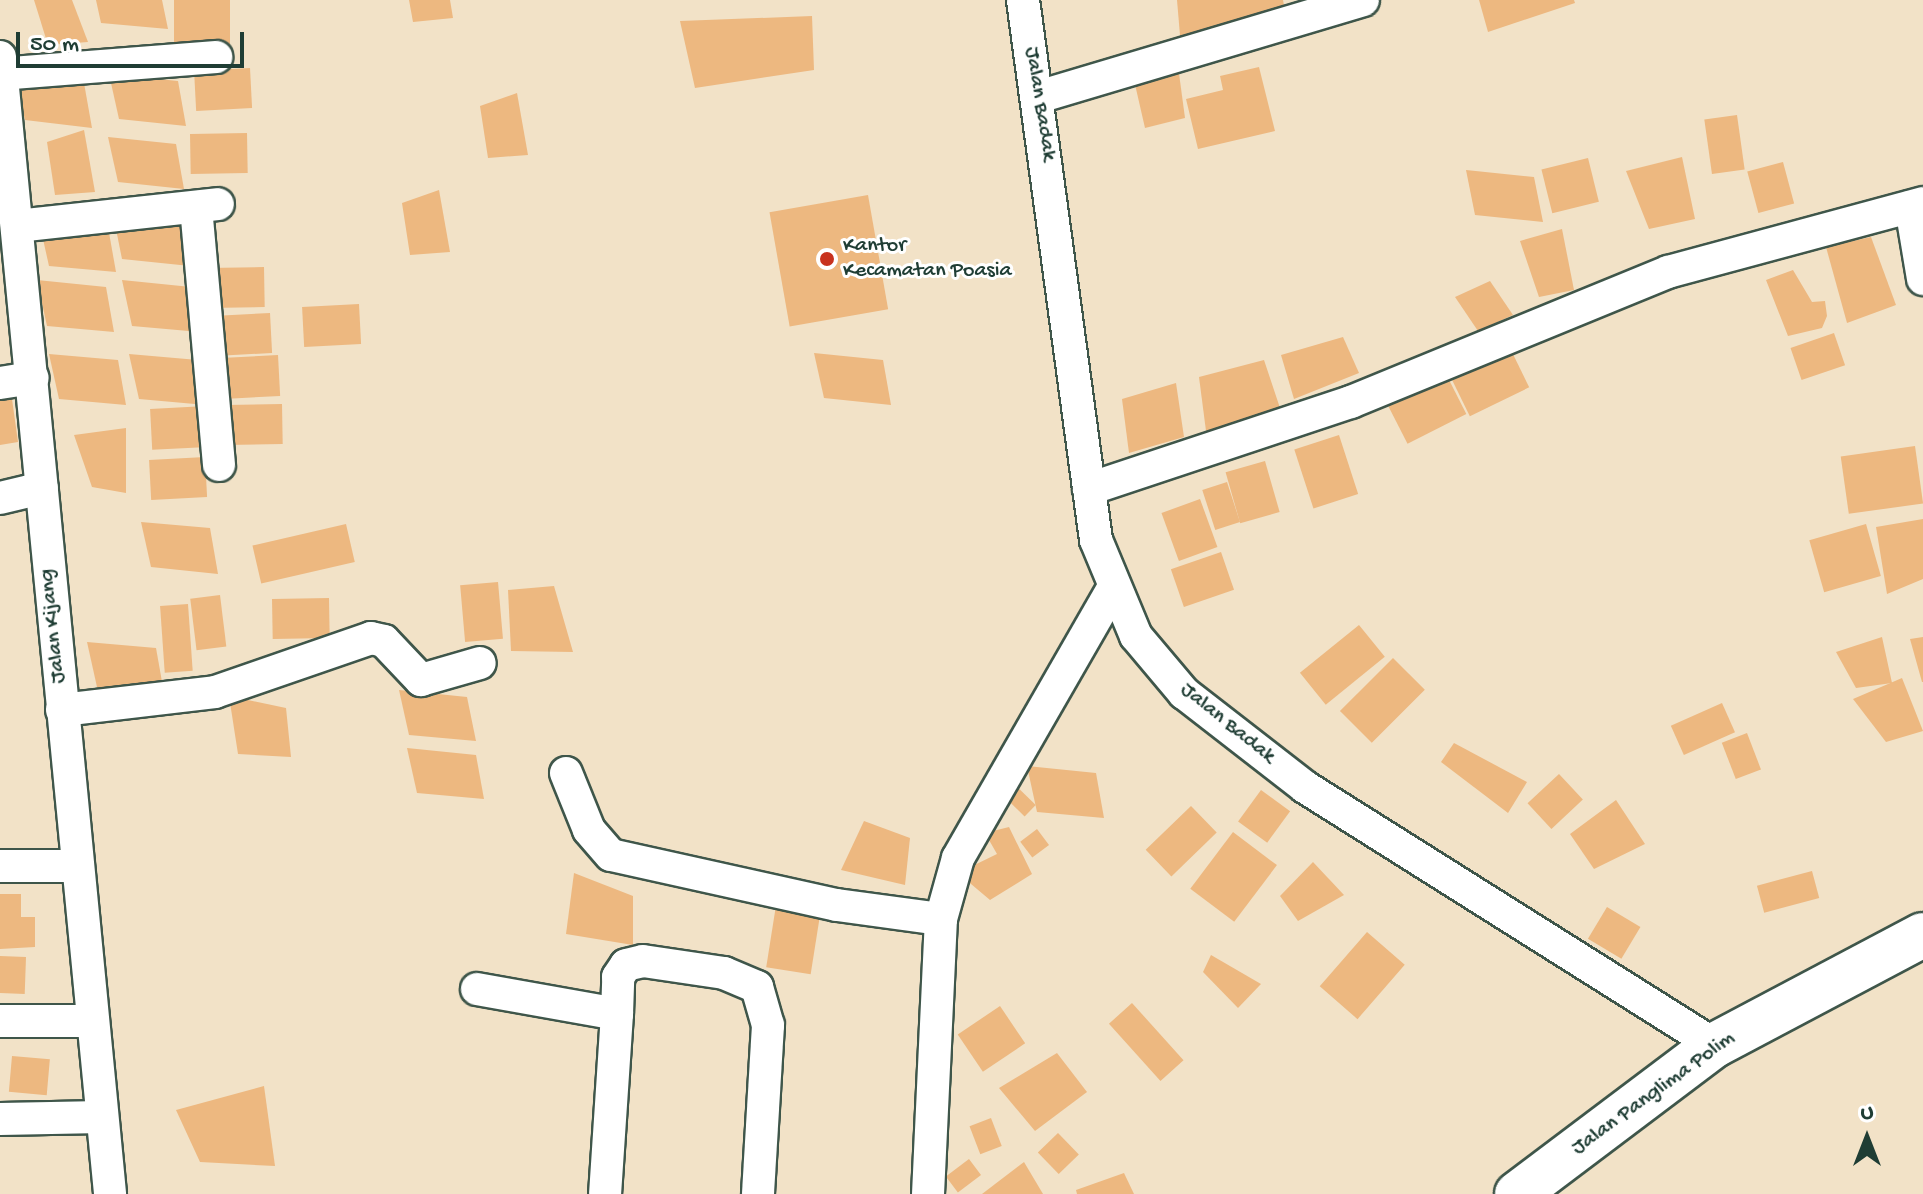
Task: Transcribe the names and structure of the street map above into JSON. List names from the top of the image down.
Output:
{
  "streets": {
    "street": ["Jalan Badak", "Jalan Kijang", "Jalan Panglima Polim"]
  },
  "crossings": [
    ["Jalan Badak", "Jalan Panglima Polim"]
  ],
  "places": ["Kantor Kecamatan Poasia"],
  "scale_bar": "50 m",
  "north": "top"
}
